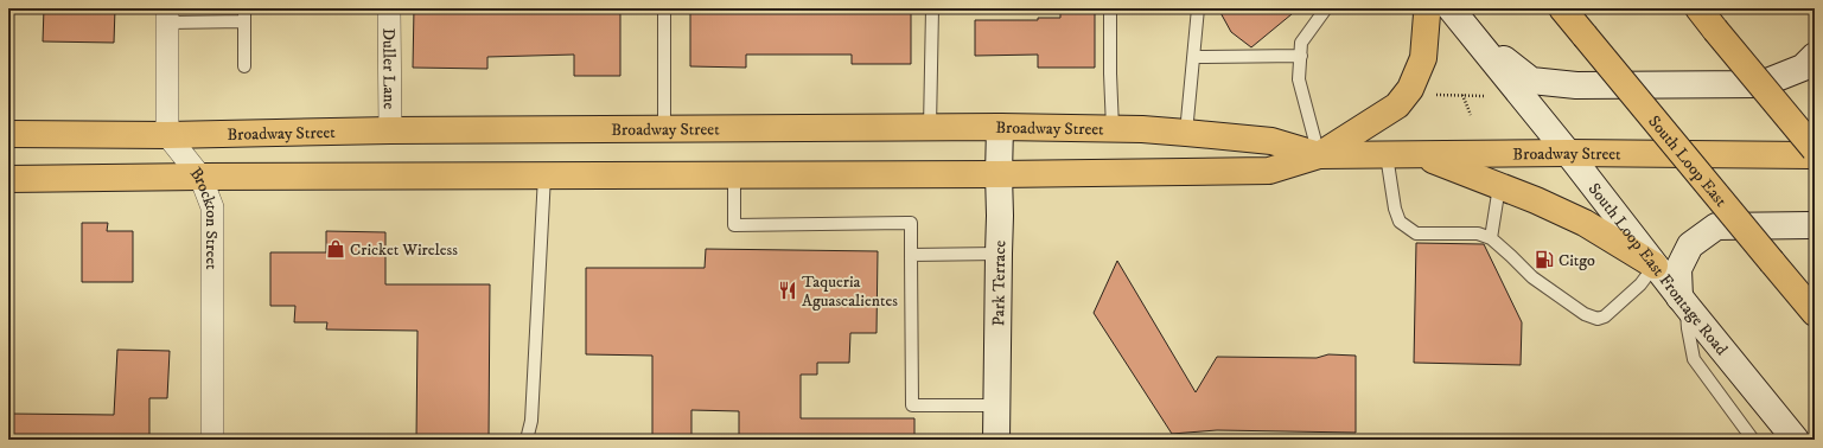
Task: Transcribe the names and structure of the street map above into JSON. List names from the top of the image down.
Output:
{
  "streets": {
    "main road": [
      "Broadway Street",
      "South Loop East",
      "South Loop East Frontage Road",
      "Park Terrace"
    ],
    "street": ["Duller Lane", "Brockton Street"]
  },
  "crossings": [
    ["Duller Lane", "Broadway Street"],
    ["Broadway Street", "Brockton Street"],
    ["Broadway Street", "South Loop East Frontage Road"],
    ["Broadway Street", "Park Terrace"]
  ],
  "places": {
    "shop": ["Cricket Wireless"],
    "fuel station": ["Citgo"],
    "restaurant": ["Taqueria Aguascalientes"]
  }
}
